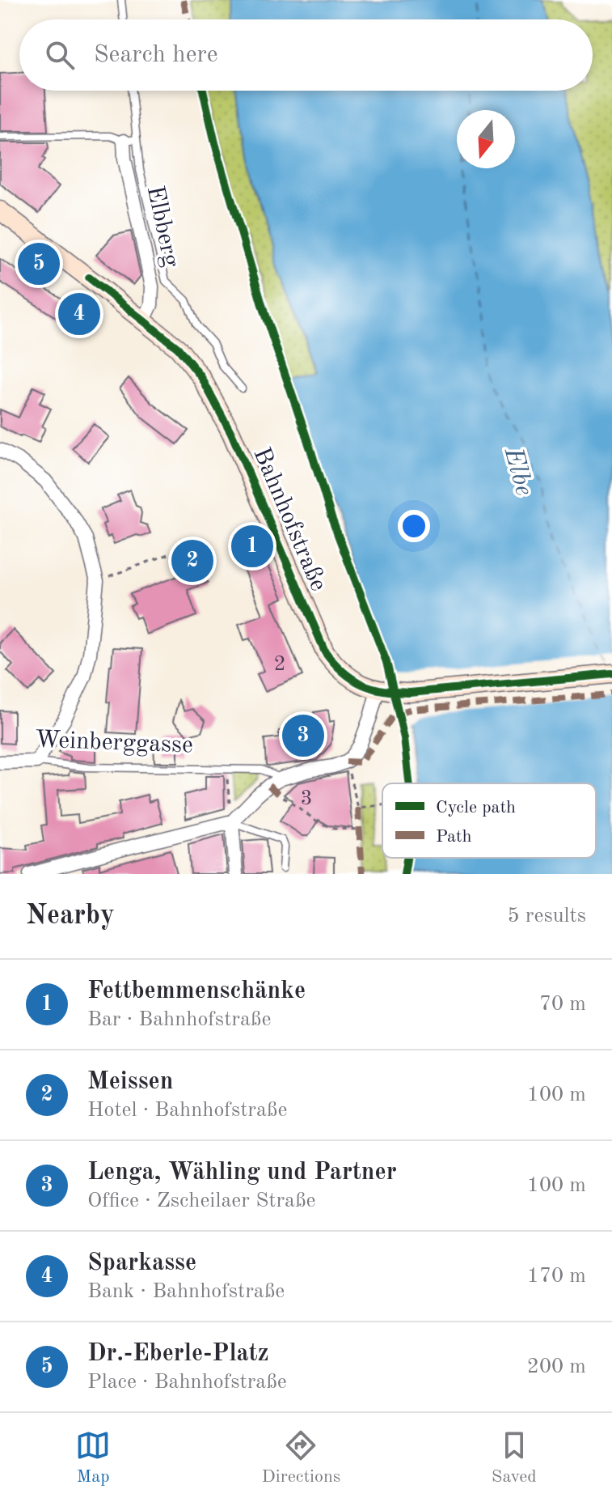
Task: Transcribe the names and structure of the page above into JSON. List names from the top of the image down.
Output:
{
  "streets": {
    "main road": ["Bahnhofstraße"],
    "street": ["Elbberg", "Weinberggasse"]
  },
  "crossings": [
    ["Elbberg", "Bahnhofstraße"]
  ],
  "water": ["Elbe"],
  "house_numbers": ["2", "3"],
  "legend": ["Cycle path", "Path"],
  "north": "bottom",
  "page": {
    "search": "Search here",
    "pins": [
      "5",
      "4",
      "1",
      "2",
      "3"
    ],
    "heading": ["Nearby", "5 results"],
    "list": [
      {
        "mark": "1",
        "name": "Fettbemmenschänke",
        "note": "Bar · Bahnhofstraße",
        "value": "70 m"
      },
      {
        "mark": "2",
        "name": "Meissen",
        "note": "Hotel · Bahnhofstraße",
        "value": "100 m"
      },
      {
        "mark": "3",
        "name": "Lenga, Wähling und Partner",
        "note": "Office · Zscheilaer Straße",
        "value": "100 m"
      },
      {
        "mark": "4",
        "name": "Sparkasse",
        "note": "Bank · Bahnhofstraße",
        "value": "170 m"
      },
      {
        "mark": "5",
        "name": "Dr.-Eberle-Platz",
        "note": "Place · Bahnhofstraße",
        "value": "200 m"
      }
    ],
    "nav": ["Map", "Directions", "Saved"]
  }
}
